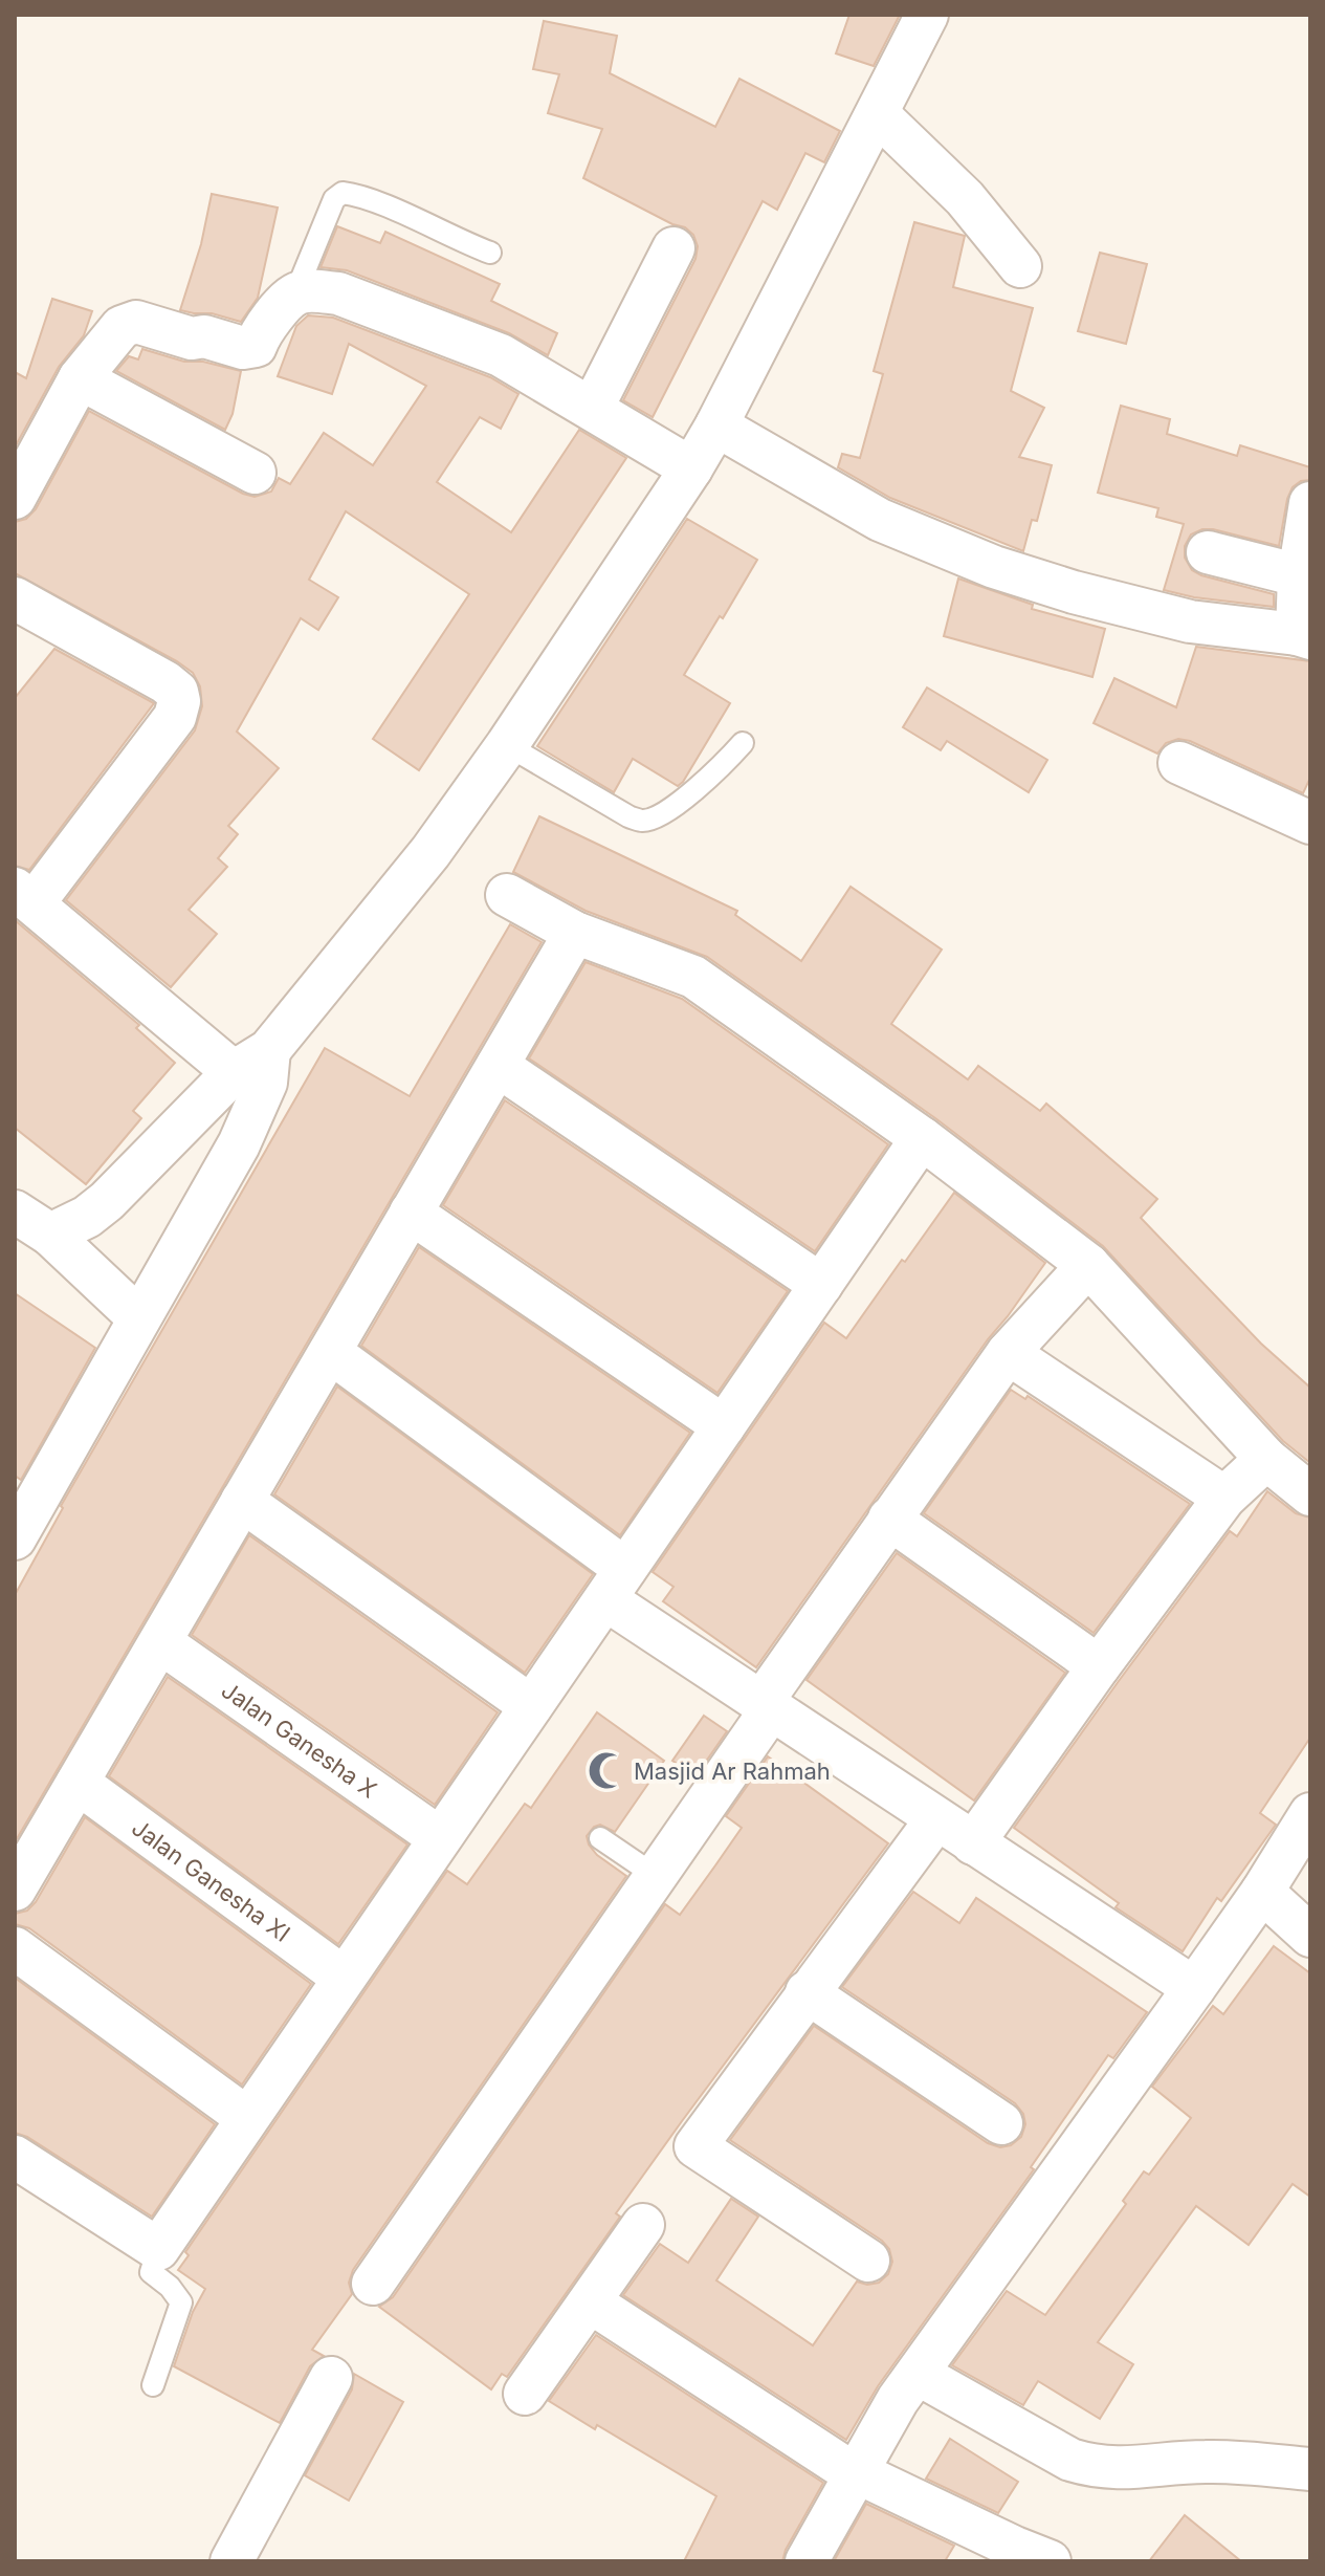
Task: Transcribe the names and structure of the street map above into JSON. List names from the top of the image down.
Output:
{
  "streets": {
    "street": ["Jalan Ganesha X", "Jalan Ganesha XI"]
  },
  "places": {
    "mosque": ["Masjid Ar Rahmah"]
  }
}
